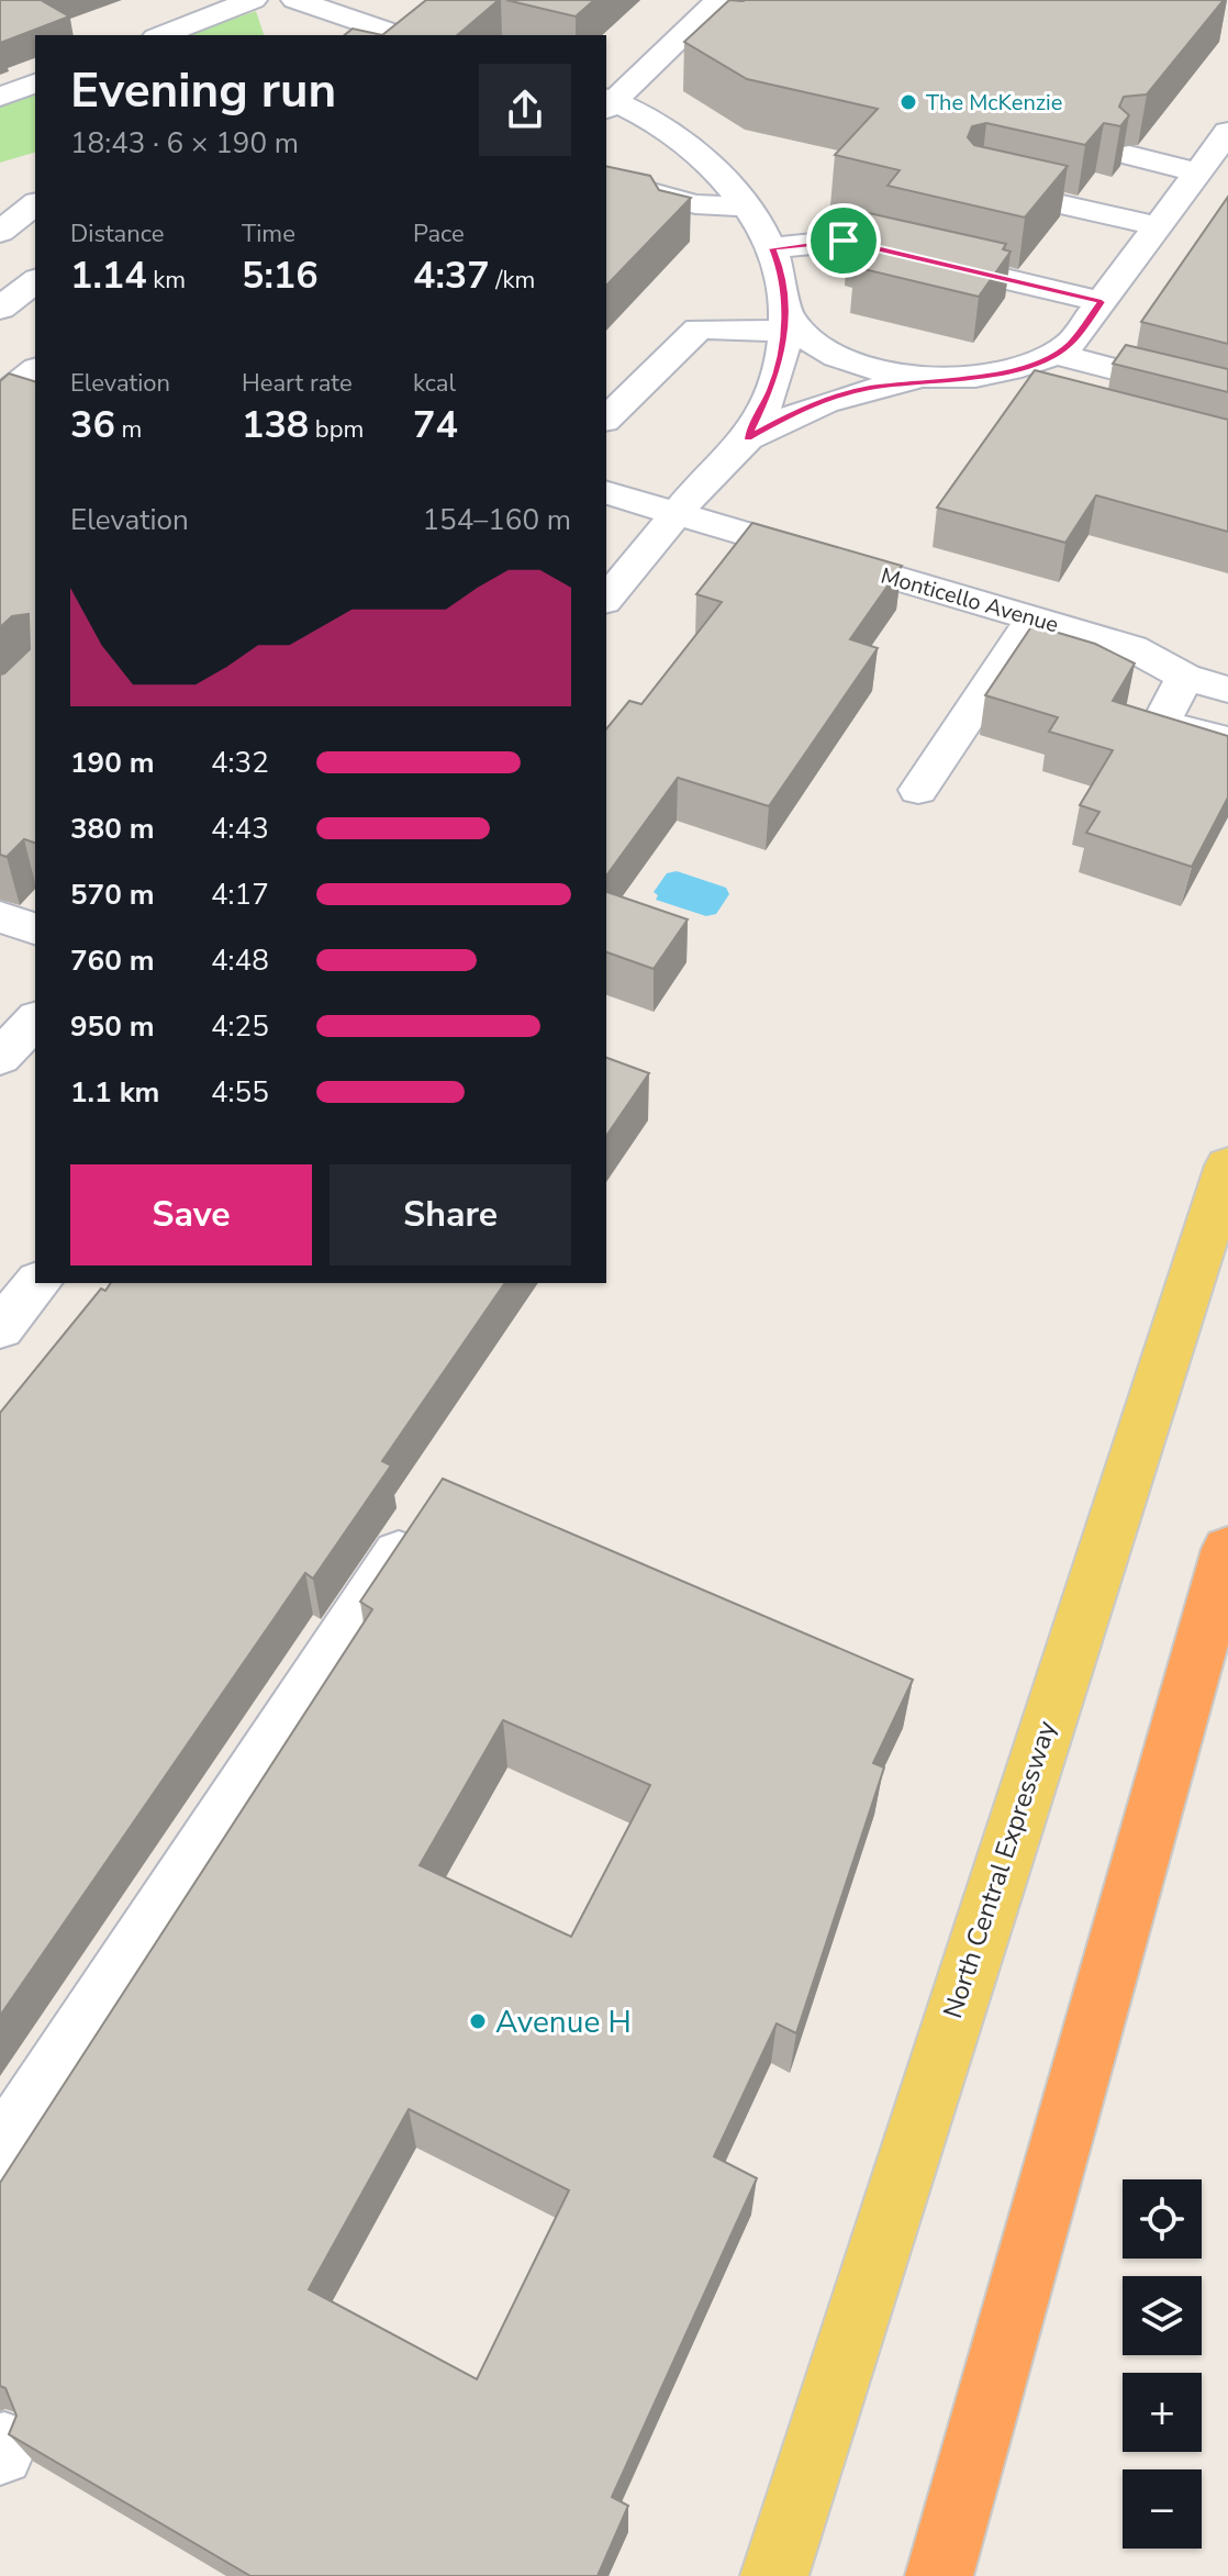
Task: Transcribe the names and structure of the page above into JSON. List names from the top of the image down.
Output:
{
  "streets": {
    "main road": ["North Central Expressway"],
    "street": ["Monticello Avenue"]
  },
  "places": ["The McKenzie", "Avenue H"],
  "page": {
    "heading": ["Evening run", "18:43 · 6 × 190 m"],
    "stats": [
      ["Distance", "1.14 km"],
      ["Time", "5:16"],
      ["Pace", "4:37 /km"],
      ["Elevation", "36 m"],
      ["Heart rate", "138 bpm"],
      ["kcal", "74"]
    ],
    "chart": ["Elevation", "154–160 m"],
    "list": [
      {
        "name": "190 m",
        "note": "4:32"
      },
      {
        "name": "380 m",
        "note": "4:43"
      },
      {
        "name": "570 m",
        "note": "4:17"
      },
      {
        "name": "760 m",
        "note": "4:48"
      },
      {
        "name": "950 m",
        "note": "4:25"
      },
      {
        "name": "1.1 km",
        "note": "4:55"
      }
    ],
    "buttons": ["Save", "Share"],
    "map_buttons": ["+", "−"]
  }
}
